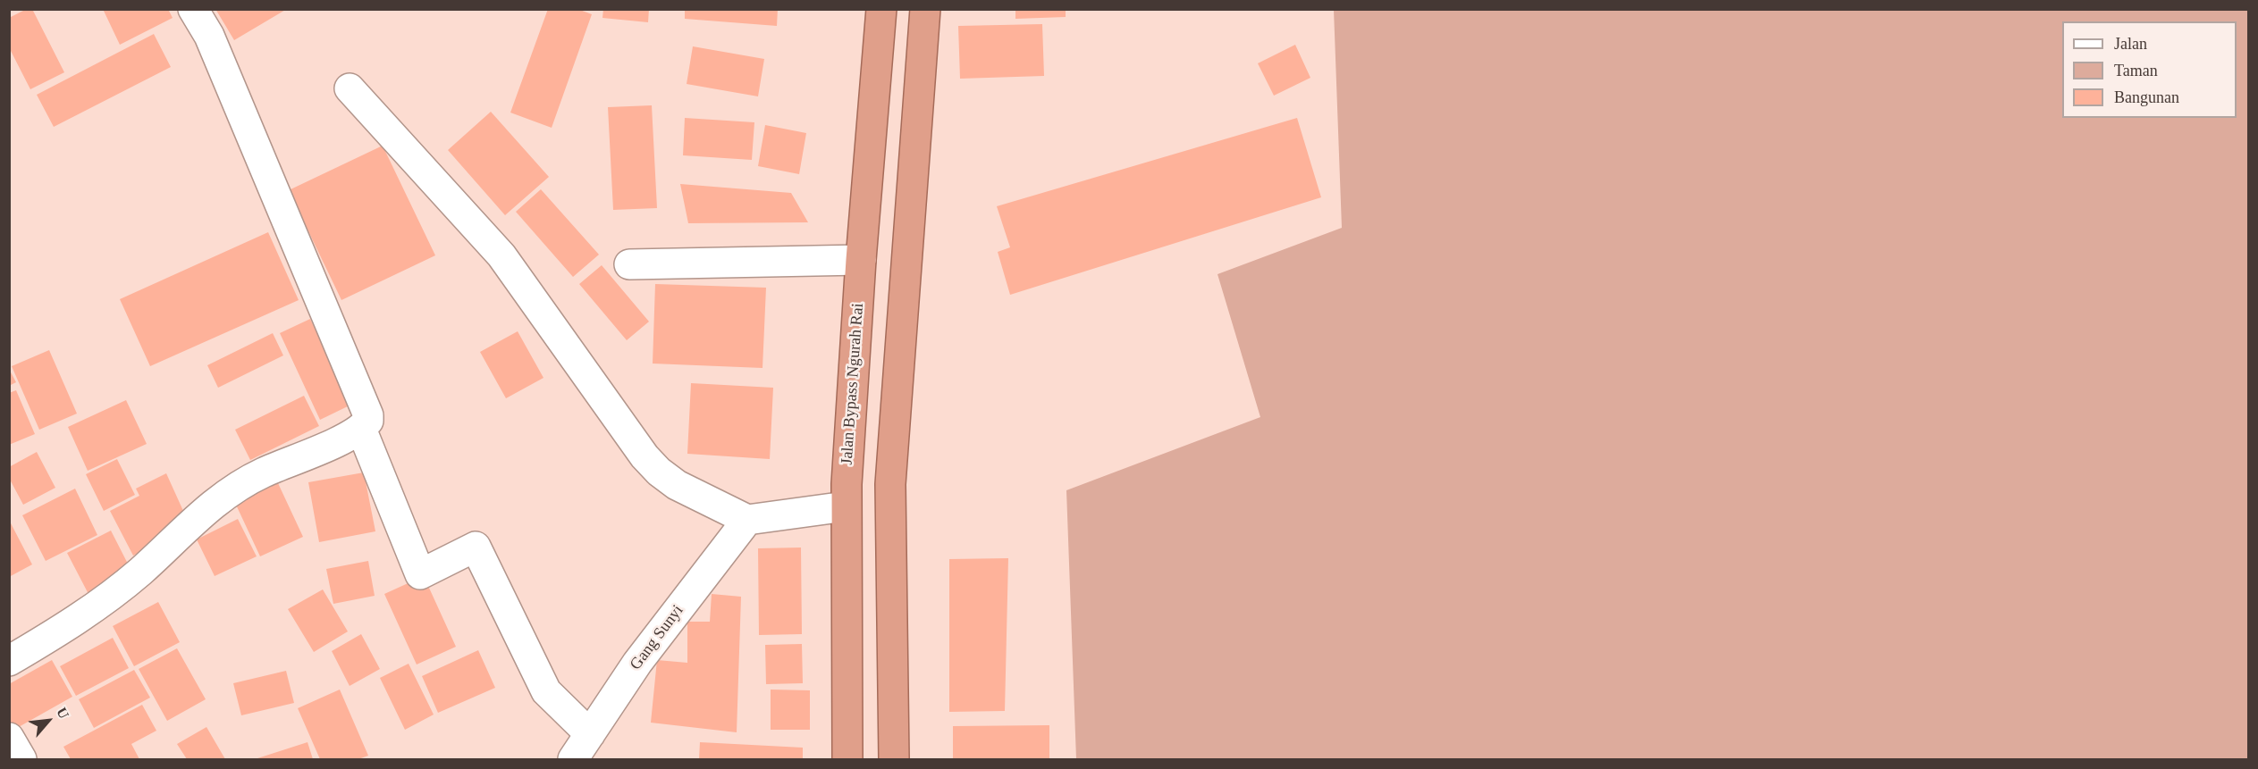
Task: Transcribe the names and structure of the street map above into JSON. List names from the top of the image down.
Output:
{
  "streets": {
    "highway": ["Jalan Bypass Ngurah Rai"],
    "street": ["Gang Sunyi"]
  },
  "legend": ["Jalan", "Taman", "Bangunan"],
  "north": "top right"
}
